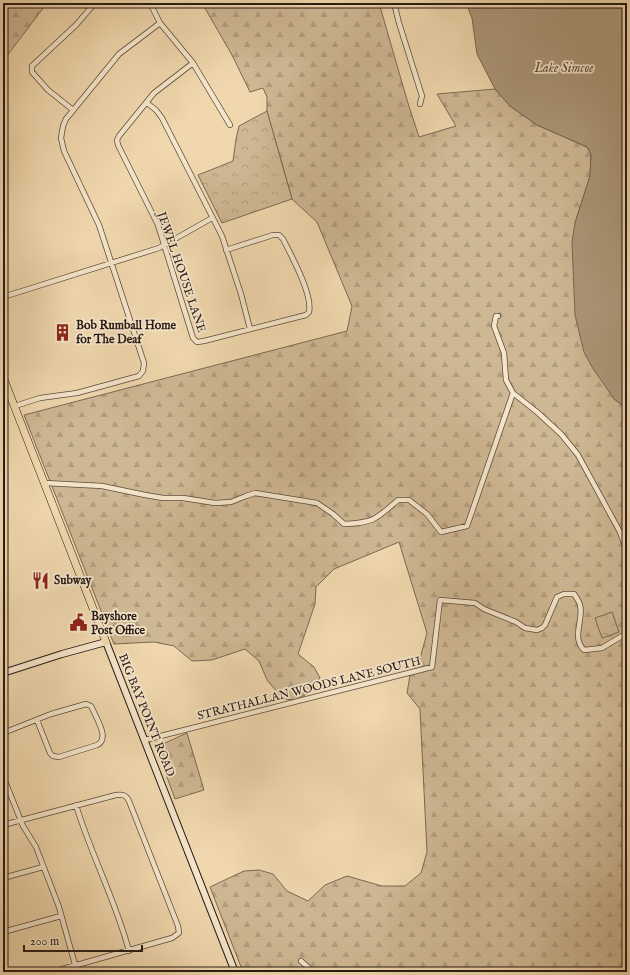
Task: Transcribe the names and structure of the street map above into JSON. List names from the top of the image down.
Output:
{
  "streets": {
    "main road": ["BIG BAY POINT ROAD"],
    "street": ["JEWEL HOUSE LANE", "STRATHALLAN WOODS LANE SOUTH"]
  },
  "crossings": [
    ["STRATHALLAN WOODS LANE SOUTH", "BIG BAY POINT ROAD"]
  ],
  "water": ["Lake Simcoe"],
  "places": {
    "building": ["Bob Rumball Home for The Deaf"],
    "restaurant": ["Subway"],
    "public building": ["Bayshore Post Office"]
  },
  "scale_bar": "200 m"
}
